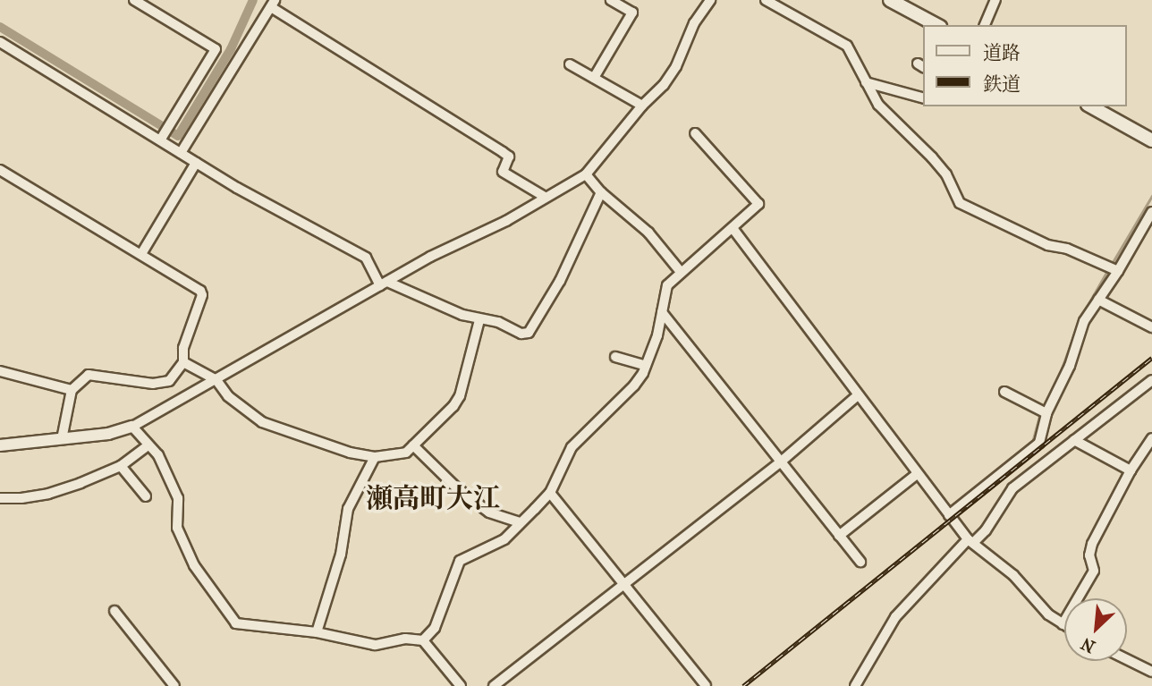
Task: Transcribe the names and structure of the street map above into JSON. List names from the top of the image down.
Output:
{
  "districts": ["瀬高町大江"],
  "legend": ["道路", "鉄道"],
  "north": "bottom left"
}
